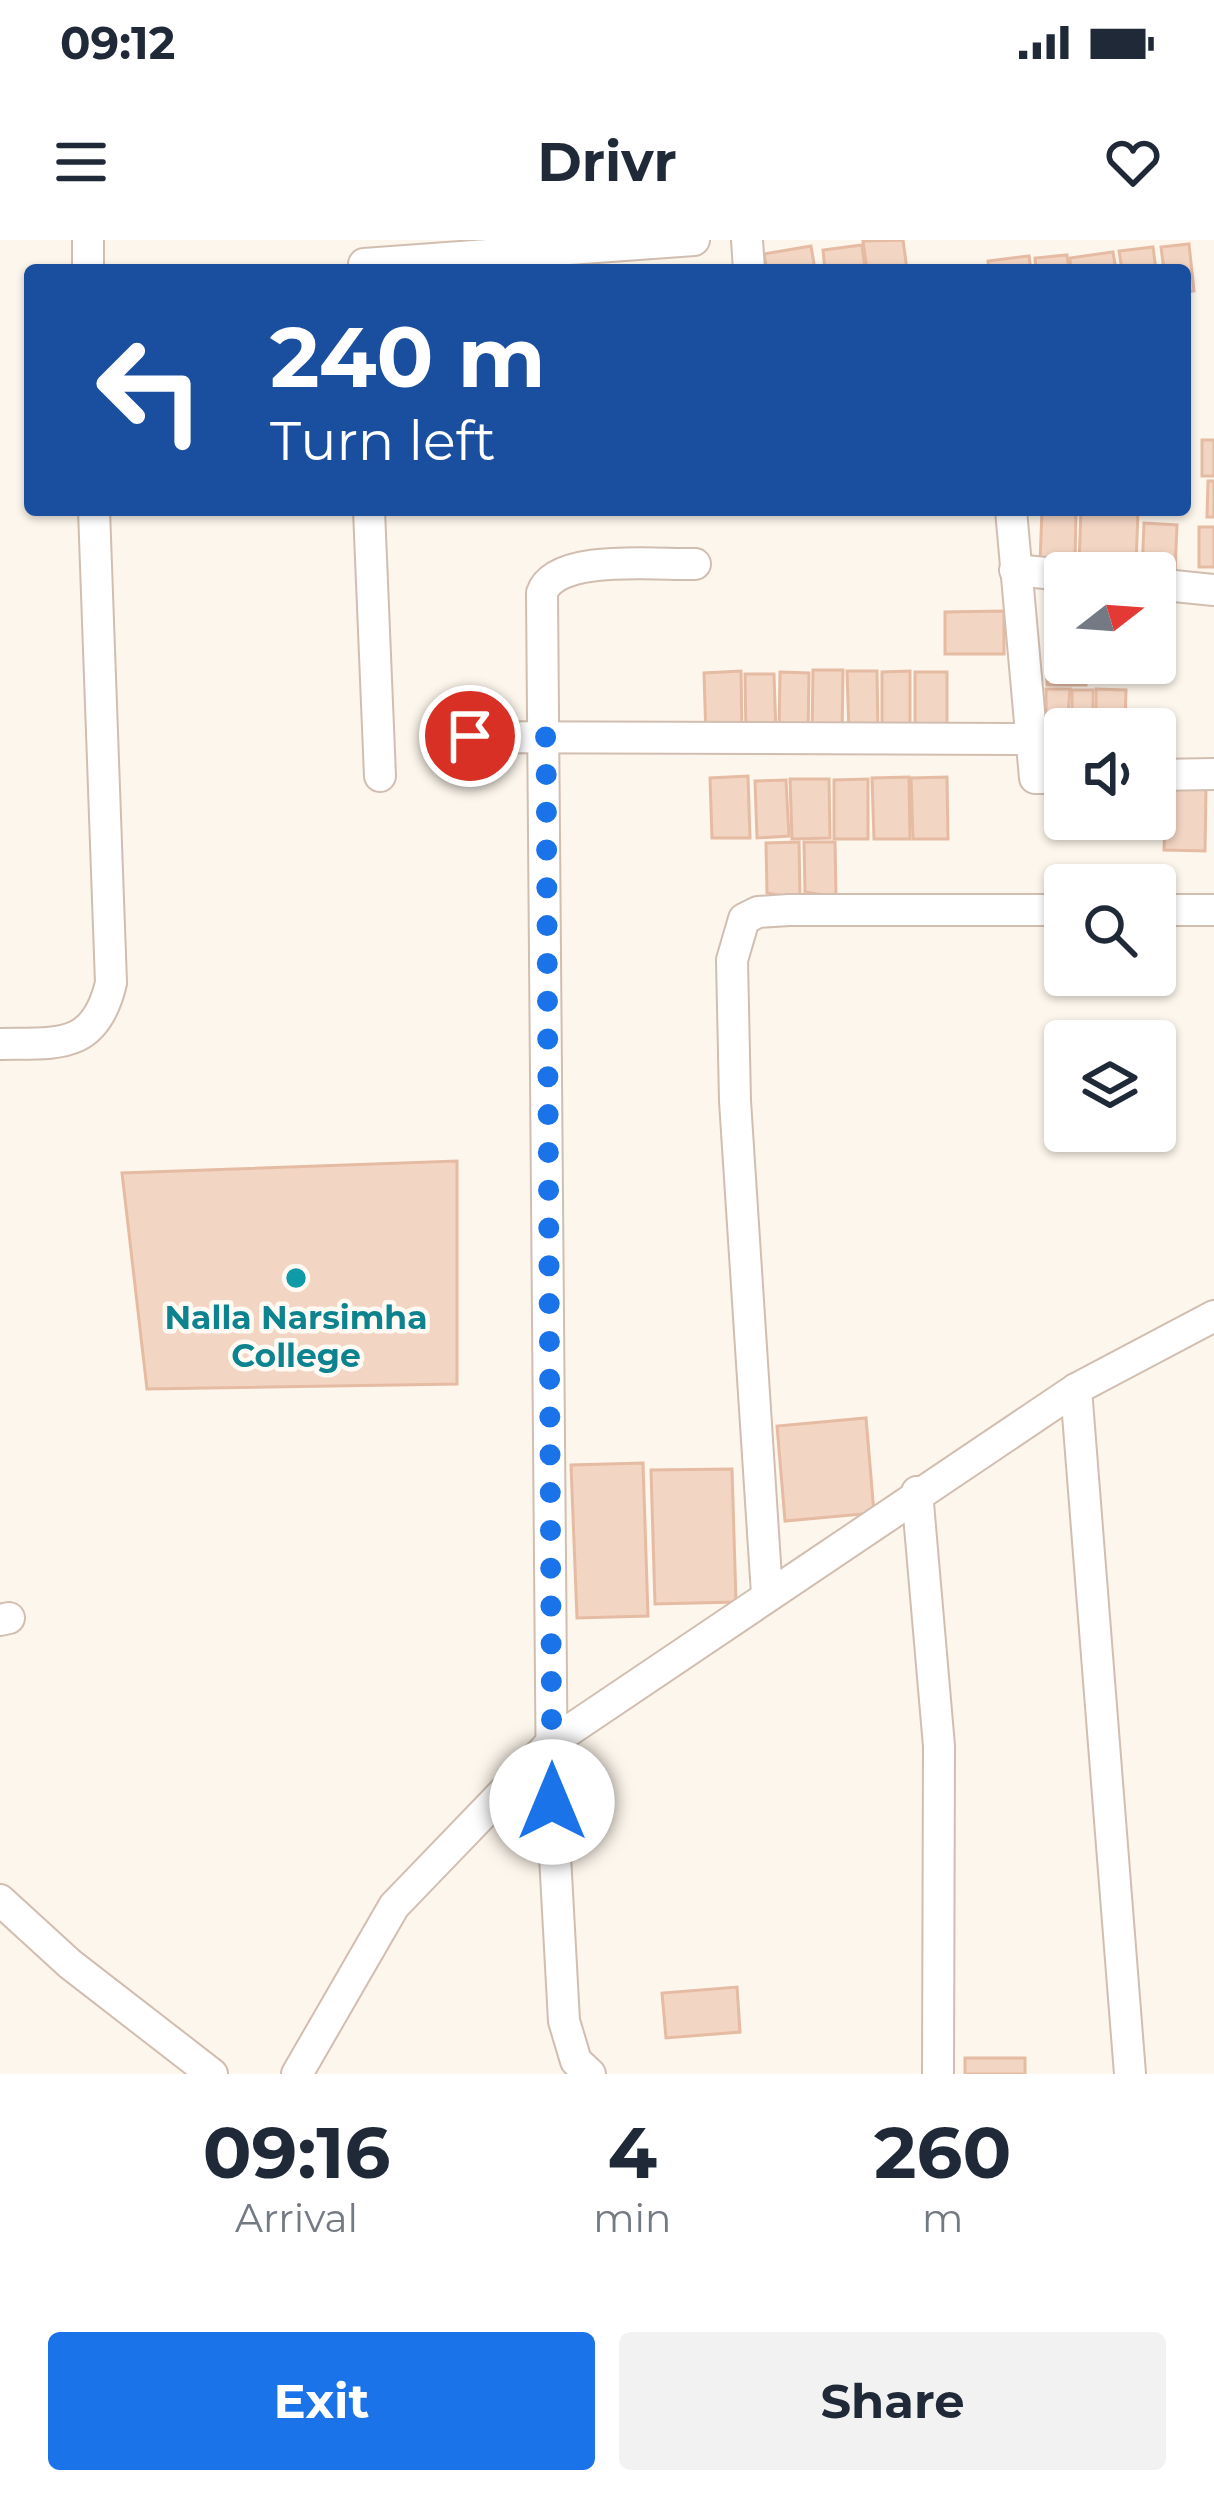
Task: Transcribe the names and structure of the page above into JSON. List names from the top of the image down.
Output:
{
  "places": ["Nalla Narsimha College"],
  "north": "right",
  "page": {
    "status": "09:12",
    "header": "Drivr",
    "turn": ["240 m", "Turn left"],
    "eta": [
      "09:16",
      "Arrival",
      "4",
      "min",
      "260",
      "m"
    ],
    "buttons": ["Exit", "Share"]
  }
}
